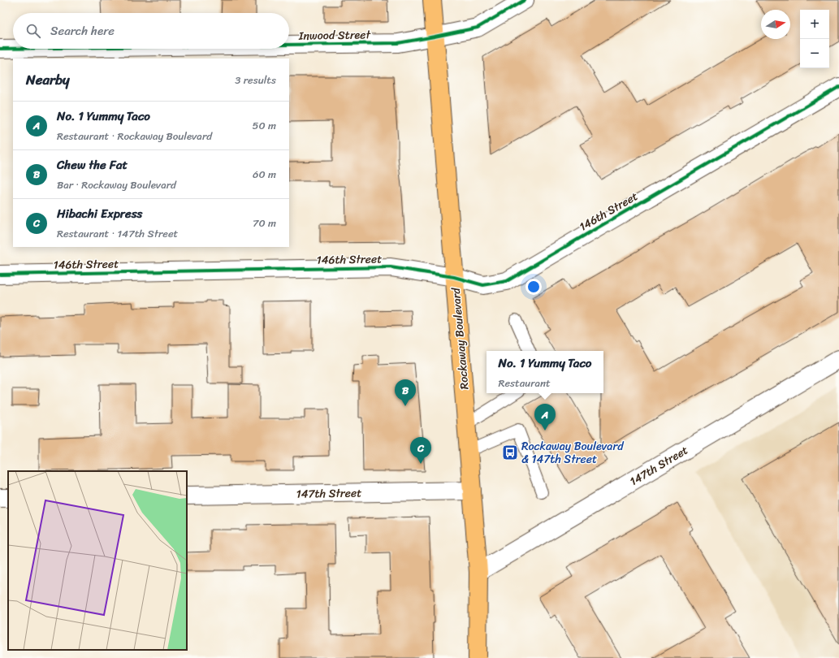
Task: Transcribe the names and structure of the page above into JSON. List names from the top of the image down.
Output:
{
  "streets": {
    "main road": ["Rockaway Boulevard"],
    "street": ["Inwood Street", "146th Street", "147th Street"]
  },
  "crossings": [
    ["Inwood Street", "Rockaway Boulevard"],
    ["146th Street", "Rockaway Boulevard"],
    ["Rockaway Boulevard", "147th Street"]
  ],
  "places": {
    "bus stop": ["Rockaway Boulevard & 147th Street"]
  },
  "north": "right",
  "page": {
    "map_buttons": ["+", "−"],
    "search": "Search here",
    "heading": ["Nearby", "3 results"],
    "list": [
      {
        "mark": "A",
        "name": "No. 1 Yummy Taco",
        "note": "Restaurant · Rockaway Boulevard",
        "value": "50 m"
      },
      {
        "mark": "B",
        "name": "Chew the Fat",
        "note": "Bar · Rockaway Boulevard",
        "value": "60 m"
      },
      {
        "mark": "C",
        "name": "Hibachi Express",
        "note": "Restaurant · 147th Street",
        "value": "70 m"
      }
    ],
    "popup": ["No. 1 Yummy Taco", "Restaurant"],
    "pins": ["B", "A", "C"]
  }
}
